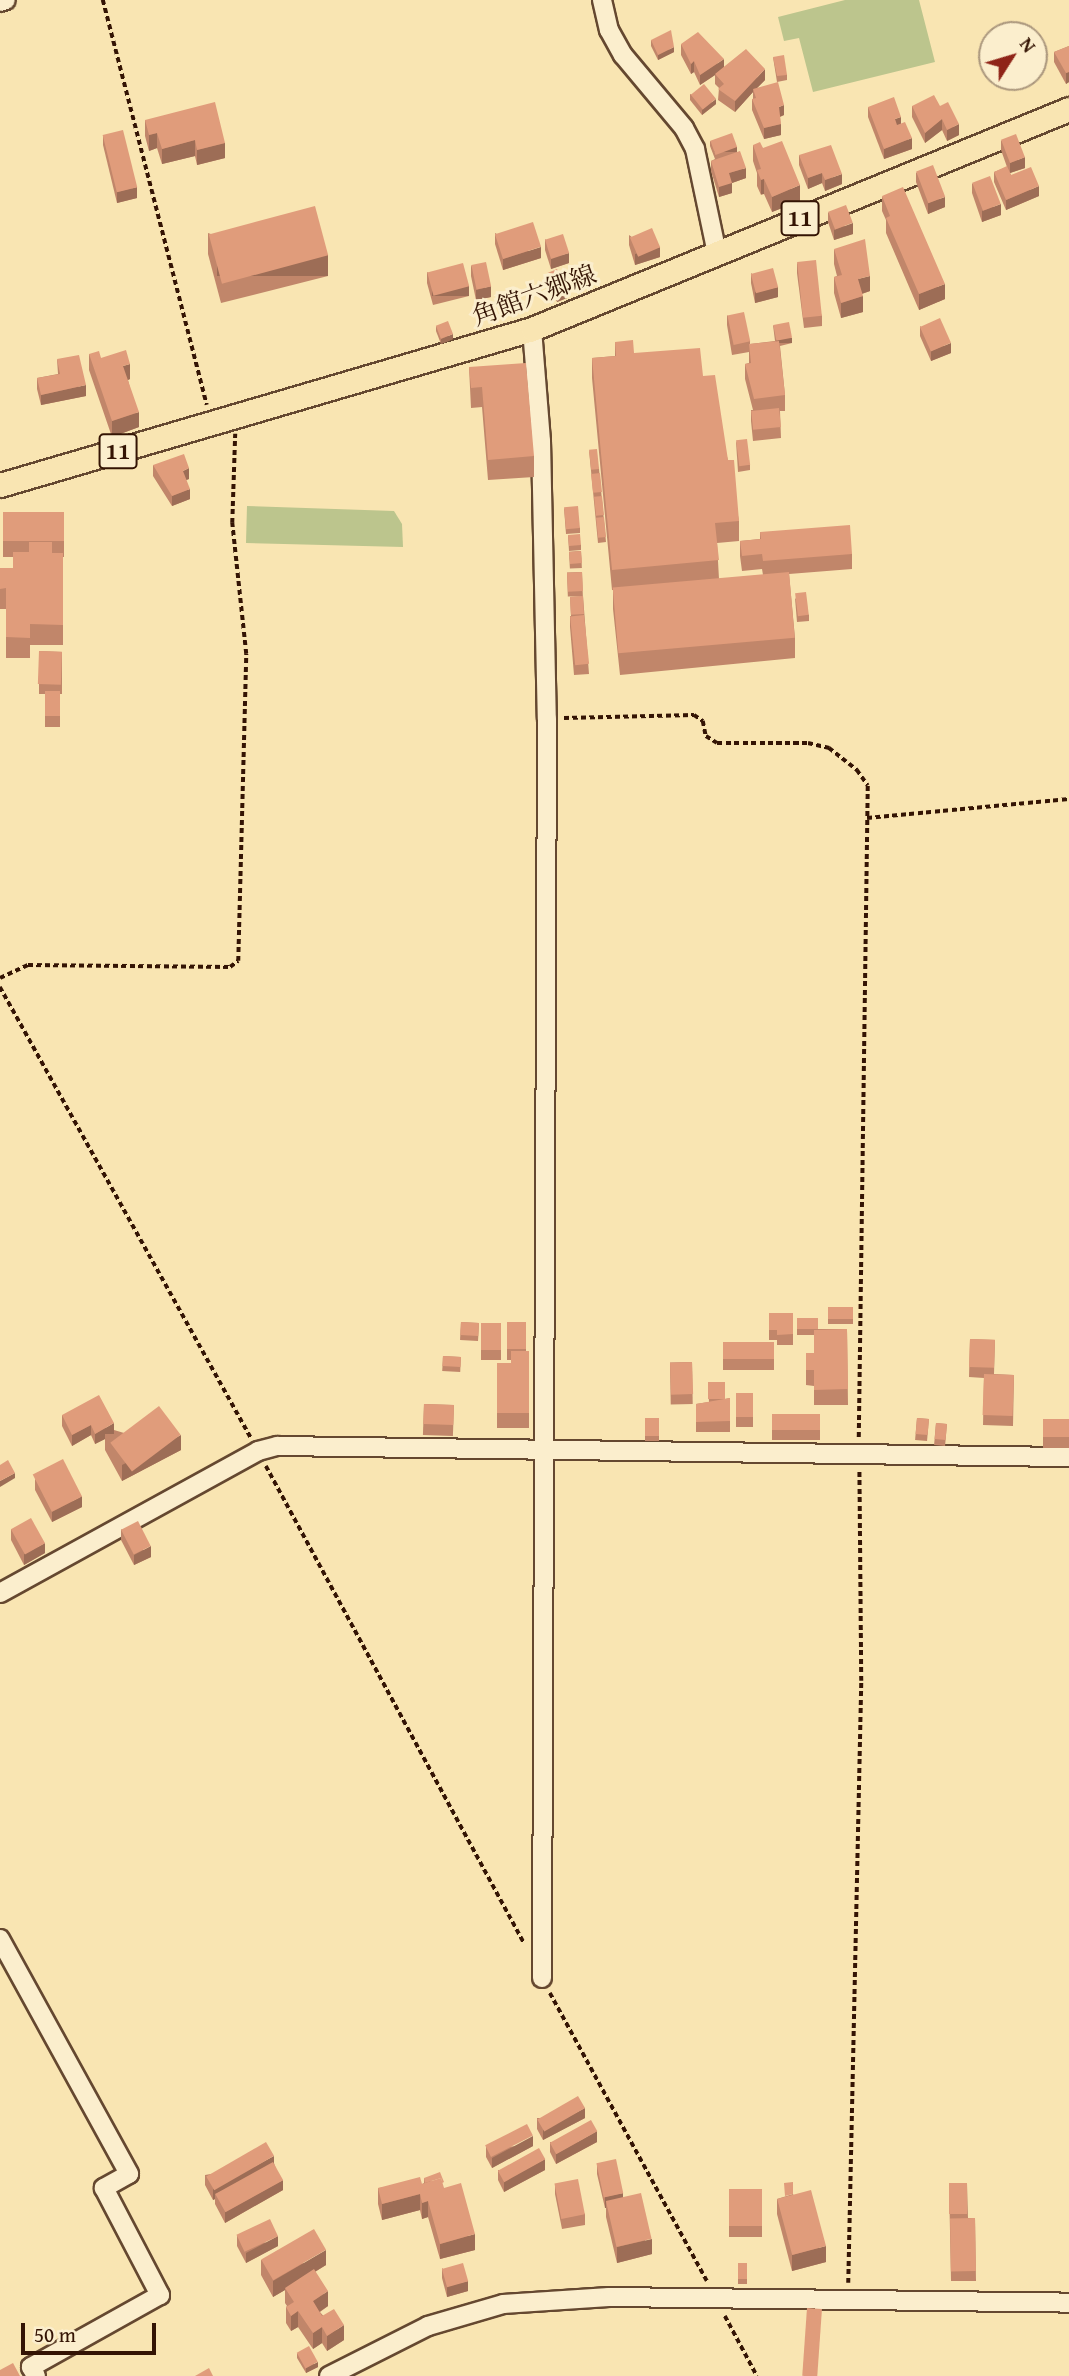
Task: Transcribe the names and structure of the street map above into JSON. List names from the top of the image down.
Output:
{
  "streets": {
    "main road": ["11", "角館六郷線"]
  },
  "scale_bar": "50 m",
  "north": "top right"
}
